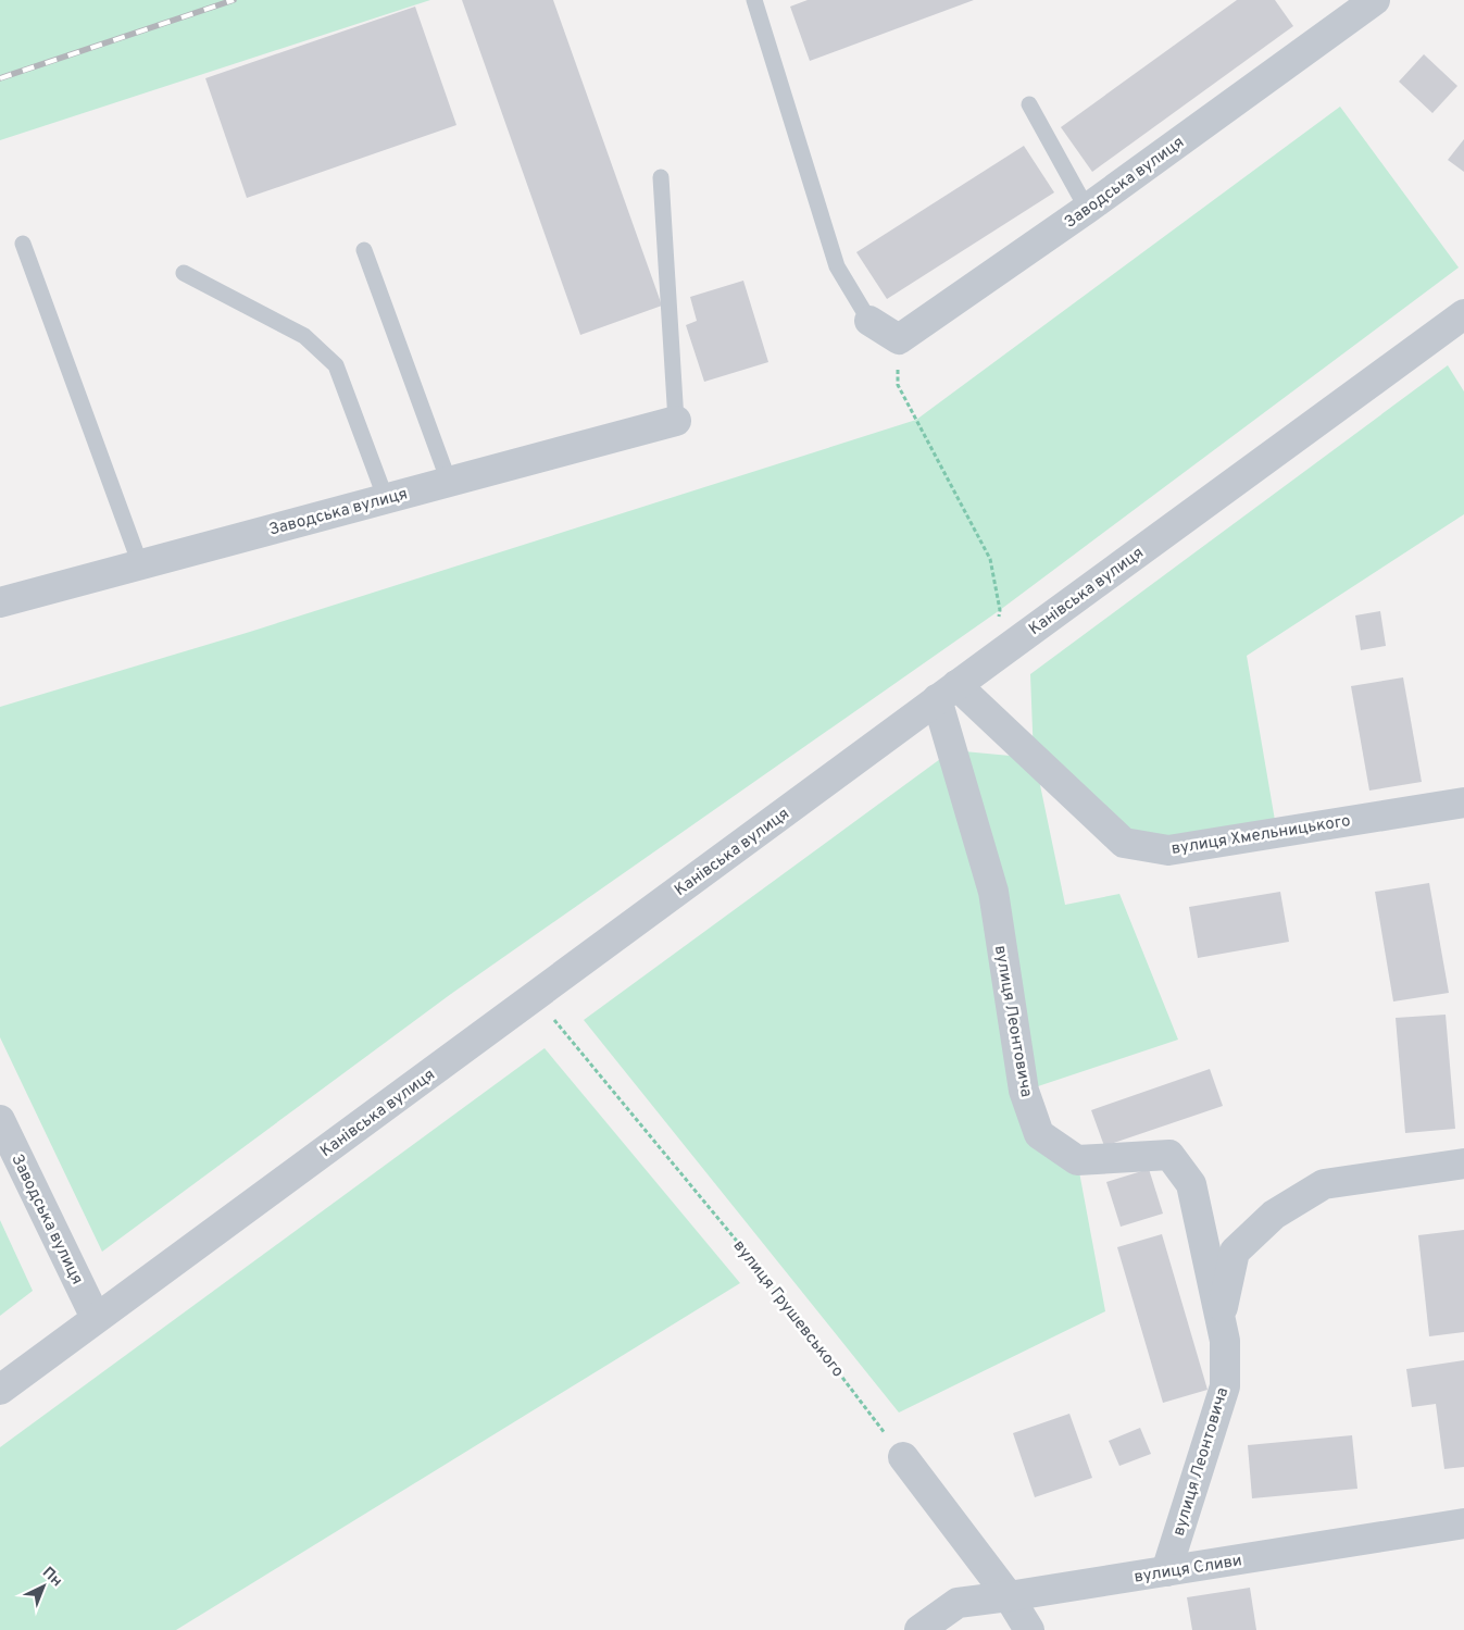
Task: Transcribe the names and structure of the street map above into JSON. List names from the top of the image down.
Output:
{
  "streets": {
    "street": [
      "Заводська вулиця",
      "Канівська вулиця",
      "вулиця Хмельницького",
      "вулиця Леонтовича",
      "вулиця Сливи"
    ],
    "path": ["вулиця Грушевського"]
  },
  "crossings": [
    ["Заводська вулиця", "Канівська вулиця"],
    ["Канівська вулиця", "вулиця Хмельницького"],
    ["Канівська вулиця", "вулиця Леонтовича"],
    ["Канівська вулиця", "вулиця Грушевського"],
    ["вулиця Хмельницького", "вулиця Леонтовича"],
    ["вулиця Леонтовича", "вулиця Сливи"]
  ],
  "north": "top right"
}
